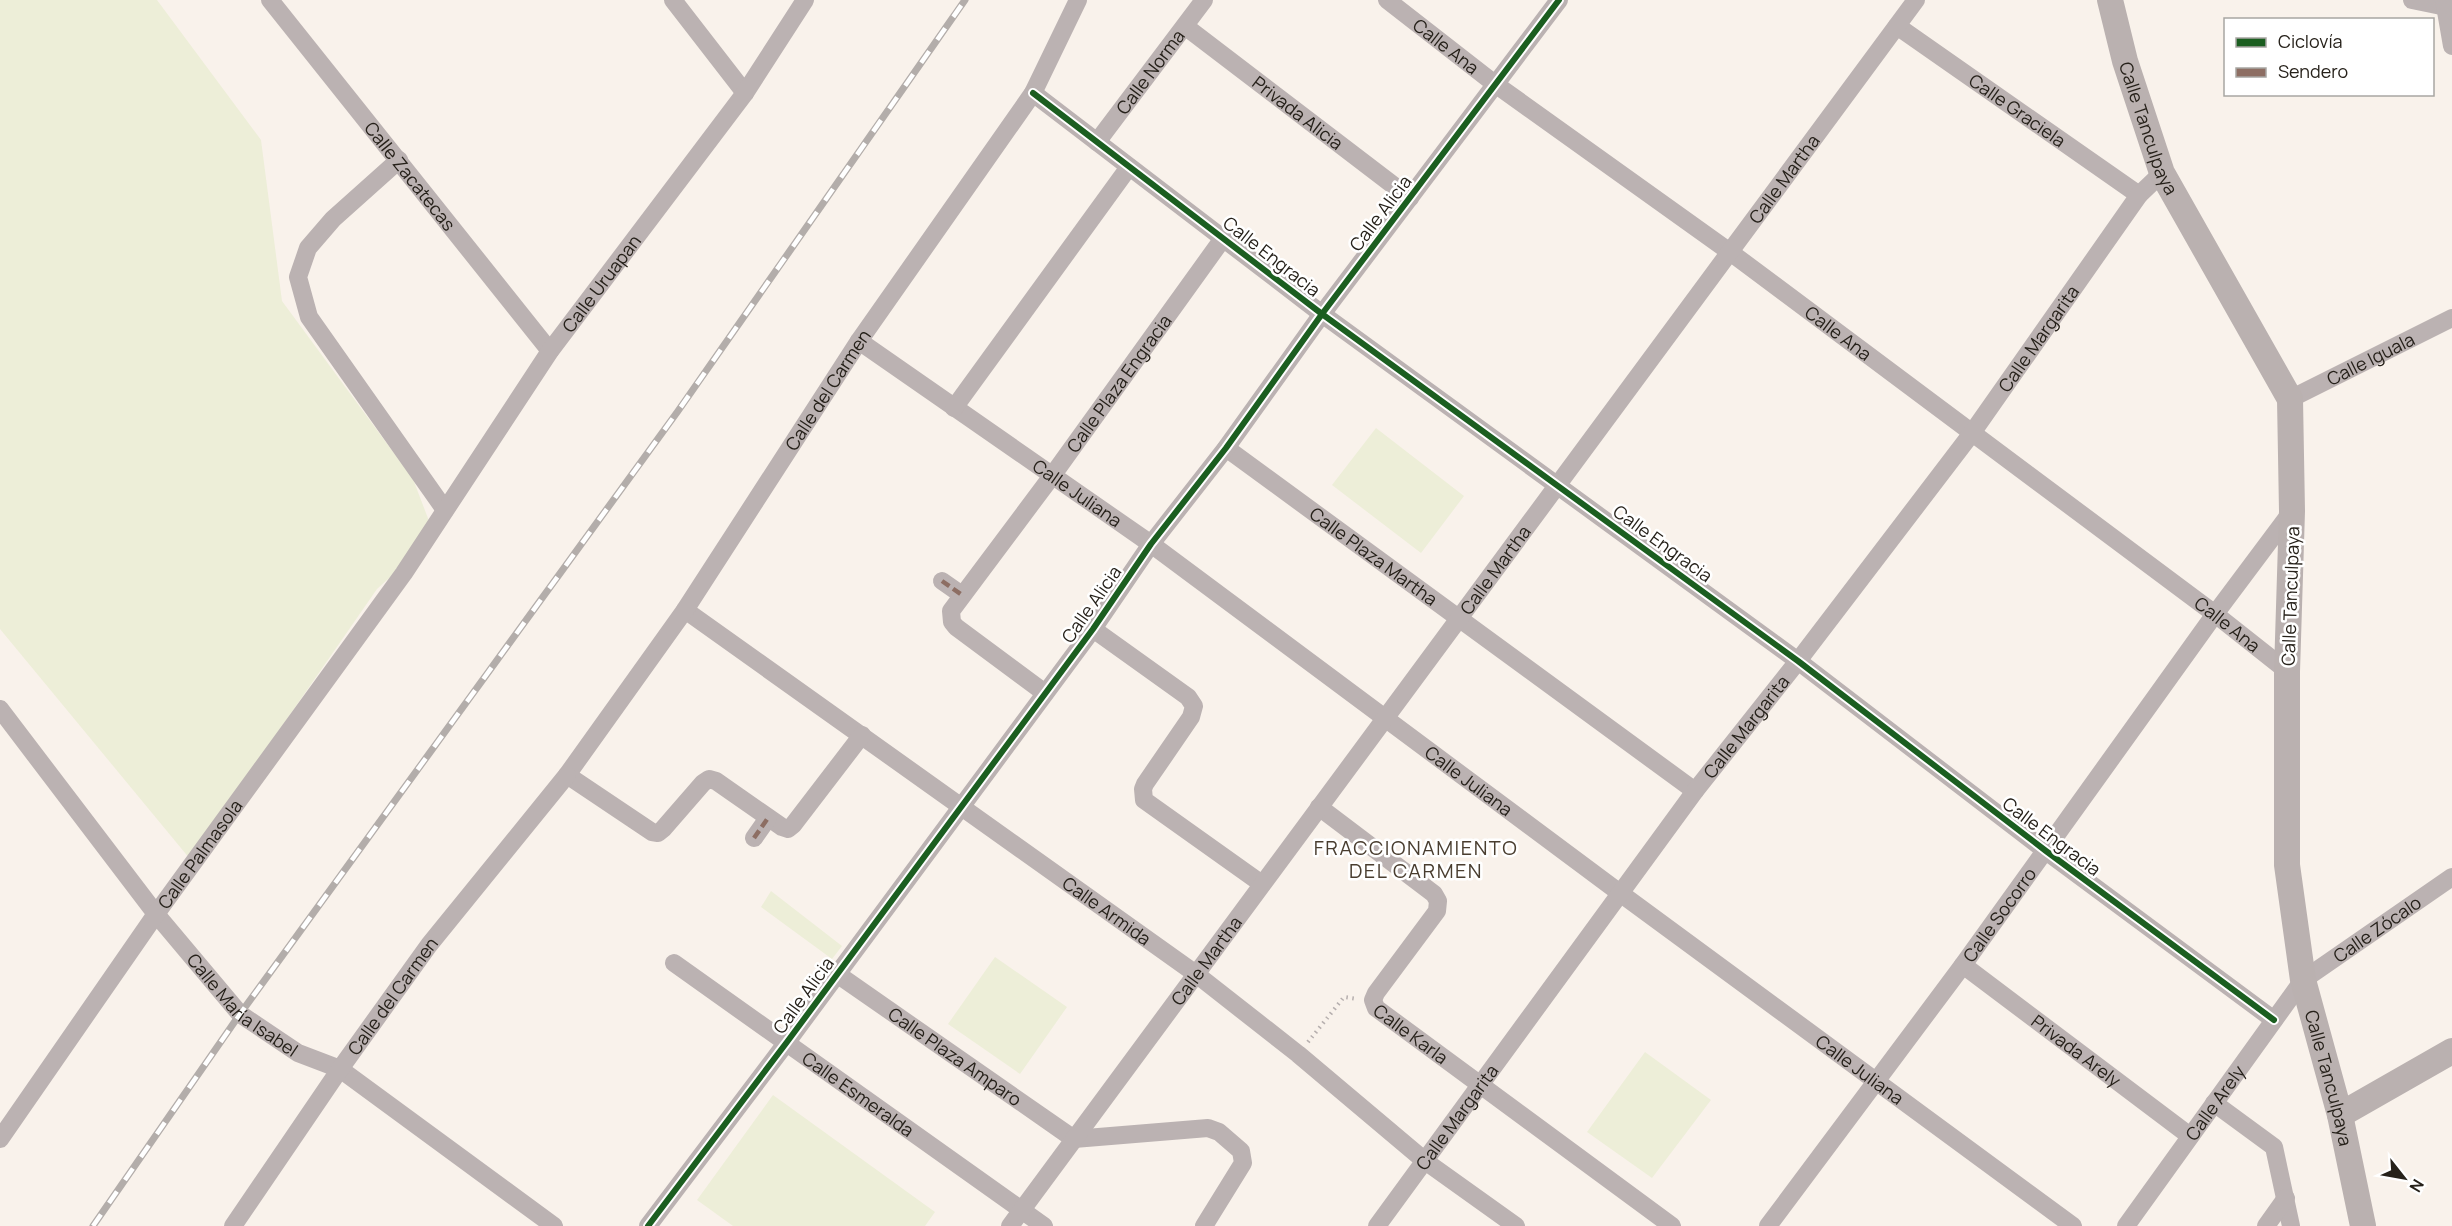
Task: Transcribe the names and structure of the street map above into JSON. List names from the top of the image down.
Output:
{
  "streets": {
    "street": [
      "Calle Ana",
      "Calle Norma",
      "Calle Graciela",
      "Privada Alicia",
      "Calle Tanculpaya",
      "Calle Zacatecas",
      "Calle Martha",
      "Calle Alicia",
      "Calle Engracia",
      "Calle Uruapan",
      "Calle Margarita",
      "Calle Iguala",
      "Calle Plaza Engracia",
      "Calle del Carmen",
      "Calle Juliana",
      "Calle Plaza Martha",
      "Calle Palmasola",
      "Calle Armida",
      "Calle Socorro",
      "Calle Zócalo",
      "Calle María Isabel",
      "Calle Karla",
      "Privada Arely",
      "Calle Plaza Amparo",
      "Calle Esmeralda",
      "Calle Arely"
    ]
  },
  "crossings": [
    ["Calle Ana", "Calle Tanculpaya"],
    ["Calle Ana", "Calle Martha"],
    ["Calle Ana", "Calle Alicia"],
    ["Calle Ana", "Calle Margarita"],
    ["Calle Ana", "Calle Socorro"],
    ["Calle Norma", "Privada Alicia"],
    ["Calle Norma", "Calle Engracia"],
    ["Calle Graciela", "Calle Martha"],
    ["Calle Graciela", "Calle Margarita"],
    ["Privada Alicia", "Calle Alicia"],
    ["Calle Tanculpaya", "Calle Margarita"],
    ["Calle Tanculpaya", "Calle Iguala"],
    ["Calle Tanculpaya", "Calle Socorro"],
    ["Calle Tanculpaya", "Calle Zócalo"],
    ["Calle Tanculpaya", "Calle Arely"],
    ["Calle Zacatecas", "Calle Uruapan"],
    ["Calle Martha", "Calle Engracia"],
    ["Calle Martha", "Calle Juliana"],
    ["Calle Martha", "Calle Plaza Martha"],
    ["Calle Martha", "Calle Armida"],
    ["Calle Martha", "Calle Karla"],
    ["Calle Martha", "Calle Plaza Amparo"],
    ["Calle Martha", "Calle Esmeralda"],
    ["Calle Alicia", "Calle Engracia"],
    ["Calle Alicia", "Calle Plaza Engracia"],
    ["Calle Alicia", "Calle Juliana"],
    ["Calle Alicia", "Calle Plaza Martha"],
    ["Calle Alicia", "Calle Armida"],
    ["Calle Alicia", "Calle Plaza Amparo"],
    ["Calle Alicia", "Calle Esmeralda"],
    ["Calle Engracia", "Calle Margarita"],
    ["Calle Engracia", "Calle Plaza Engracia"],
    ["Calle Engracia", "Calle del Carmen"],
    ["Calle Engracia", "Calle Socorro"],
    ["Calle Engracia", "Calle Arely"],
    ["Calle Uruapan", "Calle Palmasola"],
    ["Calle Margarita", "Calle Juliana"],
    ["Calle Margarita", "Calle Plaza Martha"],
    ["Calle Margarita", "Calle Armida"],
    ["Calle Margarita", "Calle Karla"],
    ["Calle Plaza Engracia", "Calle Juliana"],
    ["Calle del Carmen", "Calle Juliana"],
    ["Calle del Carmen", "Calle Armida"],
    ["Calle del Carmen", "Calle María Isabel"],
    ["Calle Juliana", "Calle Socorro"],
    ["Calle Palmasola", "Calle María Isabel"],
    ["Calle Socorro", "Privada Arely"],
    ["Calle Zócalo", "Calle Arely"],
    ["Privada Arely", "Calle Arely"]
  ],
  "districts": ["FRACCIONAMIENTO DEL CARMEN"],
  "legend": ["Ciclovía", "Sendero"],
  "north": "bottom right"
}
